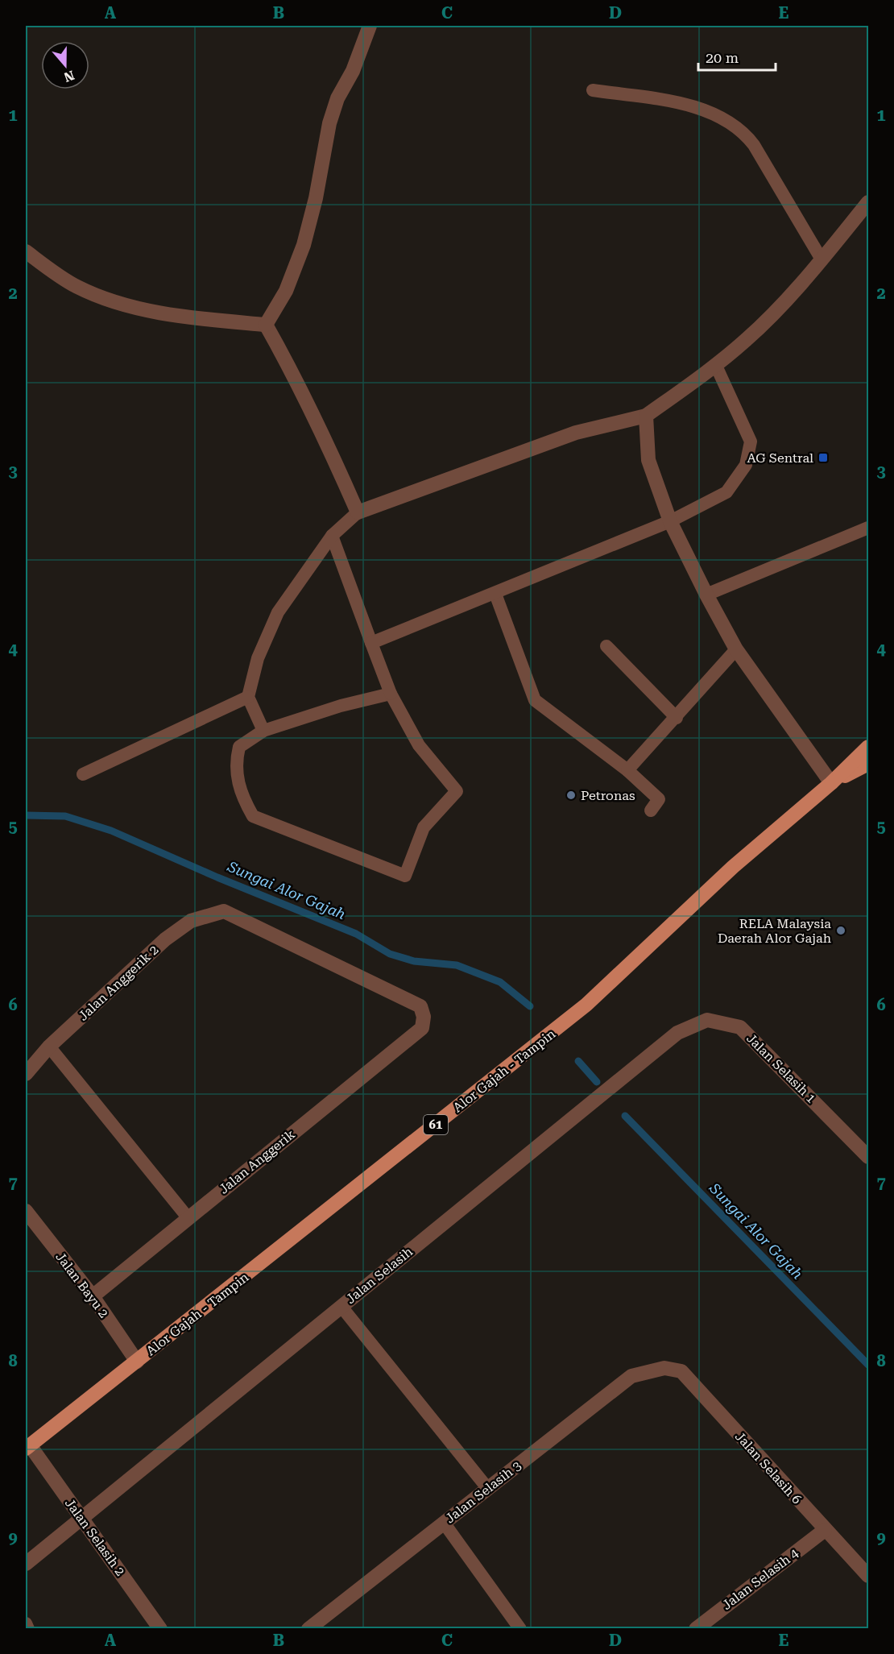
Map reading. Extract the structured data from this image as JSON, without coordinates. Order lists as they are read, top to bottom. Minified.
{"streets":{"main road":["Alor Gajah - Tampin","61"],"street":["Jalan Anggerik 2","Jalan Selasih 1","Jalan Anggerik","Jalan Selasih","Jalan Bayu 2","Jalan Selasih 6","Jalan Selasih 3","Jalan Selasih 2","Jalan Selasih 4"]},"crossings":[["Jalan Anggerik 2","Jalan Anggerik"],["Jalan Selasih 1","Jalan Selasih"],["Alor Gajah - Tampin","Jalan Bayu 2"],["Alor Gajah - Tampin","Jalan Selasih 2"],["Jalan Anggerik","Jalan Bayu 2"],["Jalan Selasih","Jalan Selasih 2"],["Jalan Selasih 6","Jalan Selasih 3"],["Jalan Selasih 6","Jalan Selasih 4"]],"water":["Sungai Alor Gajah"],"places":{"transit":["AG Sentral"],"other":["Petronas","RELA Malaysia Daerah Alor Gajah"]},"scale_bar":"20 m","north":"bottom","grid":{"columns":["A","B","C","D","E"],"rows":["1","2","3","4","5","6","7","8","9"]}}
